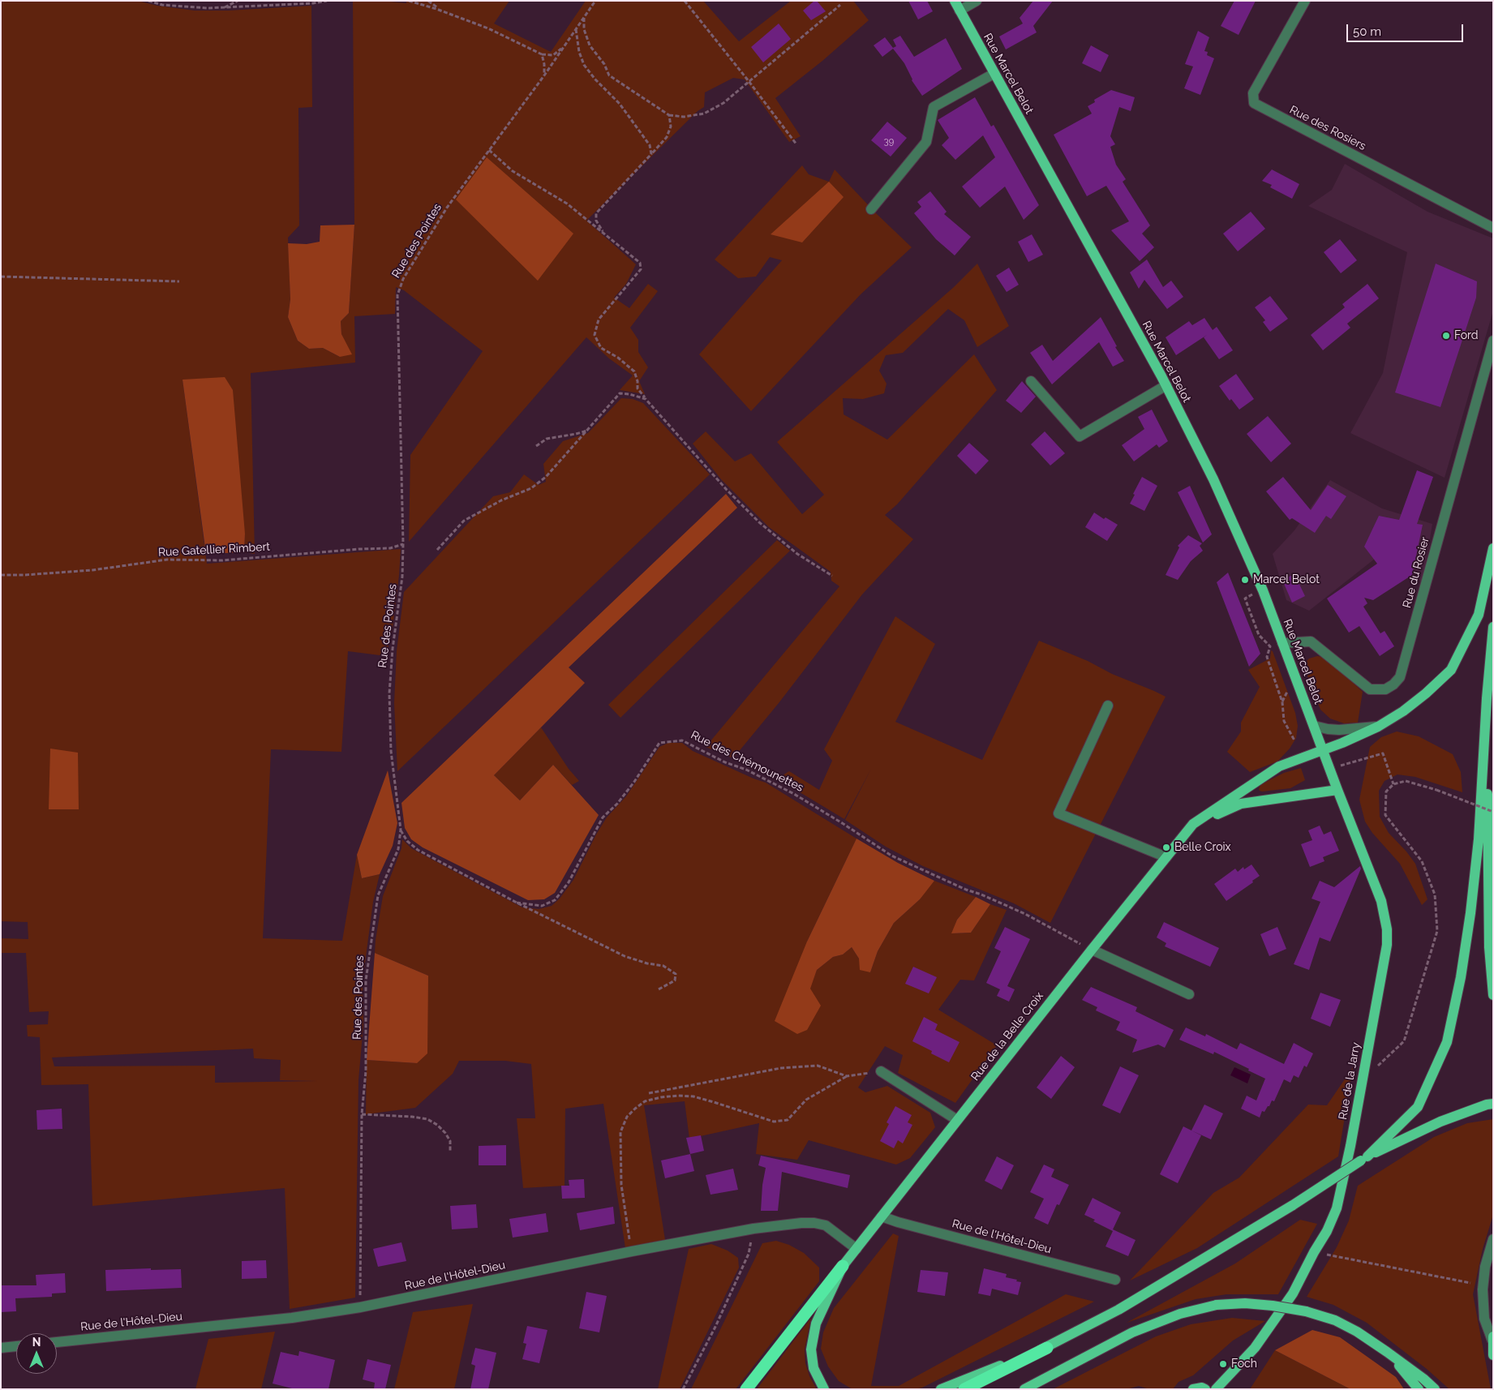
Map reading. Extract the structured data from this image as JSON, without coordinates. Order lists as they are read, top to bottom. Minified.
{"streets":{"main road":["Rue Marcel Belot","Rue de la Belle Croix","Rue de la Jarry"],"street":["Rue des Rosiers","Rue du Rosier","Rue de l'Hôtel-Dieu"],"path":["Rue des Pointes","Rue Gatellier Rimbert","Rue des Chémounettes"]},"crossings":[["Rue Marcel Belot","Rue du Rosier"],["Rue Marcel Belot","Rue de la Belle Croix"],["Rue Marcel Belot","Rue de la Jarry"],["Rue des Pointes","Rue Gatellier Rimbert"],["Rue des Pointes","Rue de l'Hôtel-Dieu"],["Rue des Chémounettes","Rue de la Belle Croix"],["Rue de la Belle Croix","Rue de la Jarry"],["Rue de la Belle Croix","Rue de l'Hôtel-Dieu"]],"places":["Ford","Marcel Belot","Belle Croix","Foch"],"house_numbers":["39"],"scale_bar":"50 m","north":"top"}
